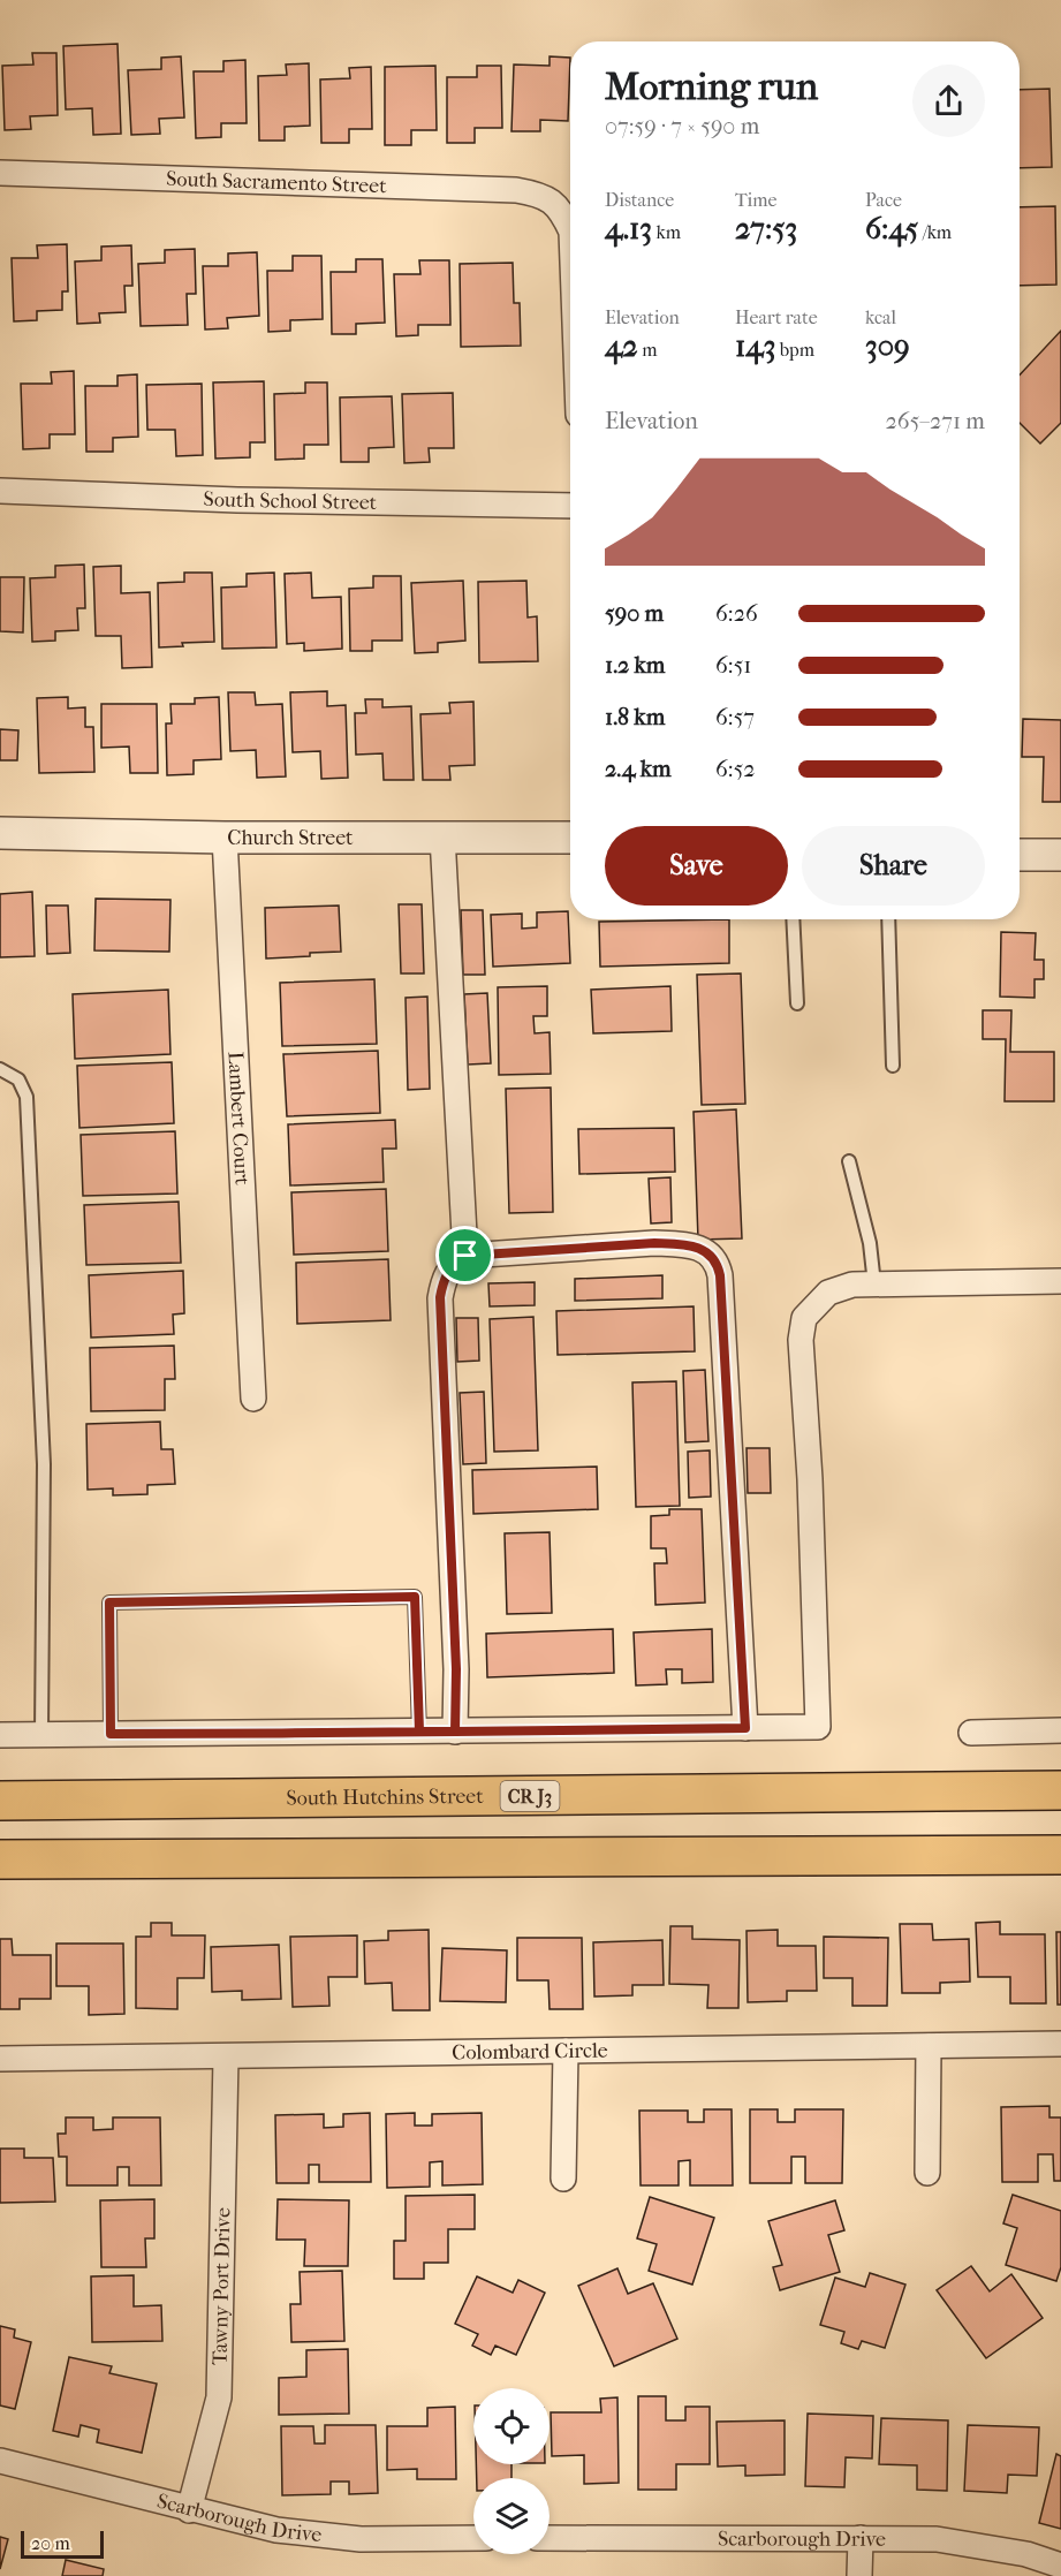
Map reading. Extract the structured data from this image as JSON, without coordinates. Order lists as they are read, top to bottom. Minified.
{"streets":{"main road":["CR J3","South Hutchins Street"],"street":["South Sacramento Street","South School Street","Church Street","Lambert Court","Colombard Circle","Tawny Port Drive","Scarborough Drive"]},"crossings":[["Church Street","Lambert Court"],["Colombard Circle","Tawny Port Drive"],["Tawny Port Drive","Scarborough Drive"]],"scale_bar":"20 m","page":{"heading":["Morning run","07:59 · 7 × 590 m"],"stats":[["Distance","4.13 km"],["Time","27:53"],["Pace","6:45 /km"],["Elevation","42 m"],["Heart rate","143 bpm"],["kcal","309"]],"chart":["Elevation","265–271 m"],"list":[{"name":"590 m","note":"6:26"},{"name":"1.2 km","note":"6:51"},{"name":"1.8 km","note":"6:57"},{"name":"2.4 km","note":"6:52"}],"buttons":["Save","Share"],"scale":"20 m"}}
